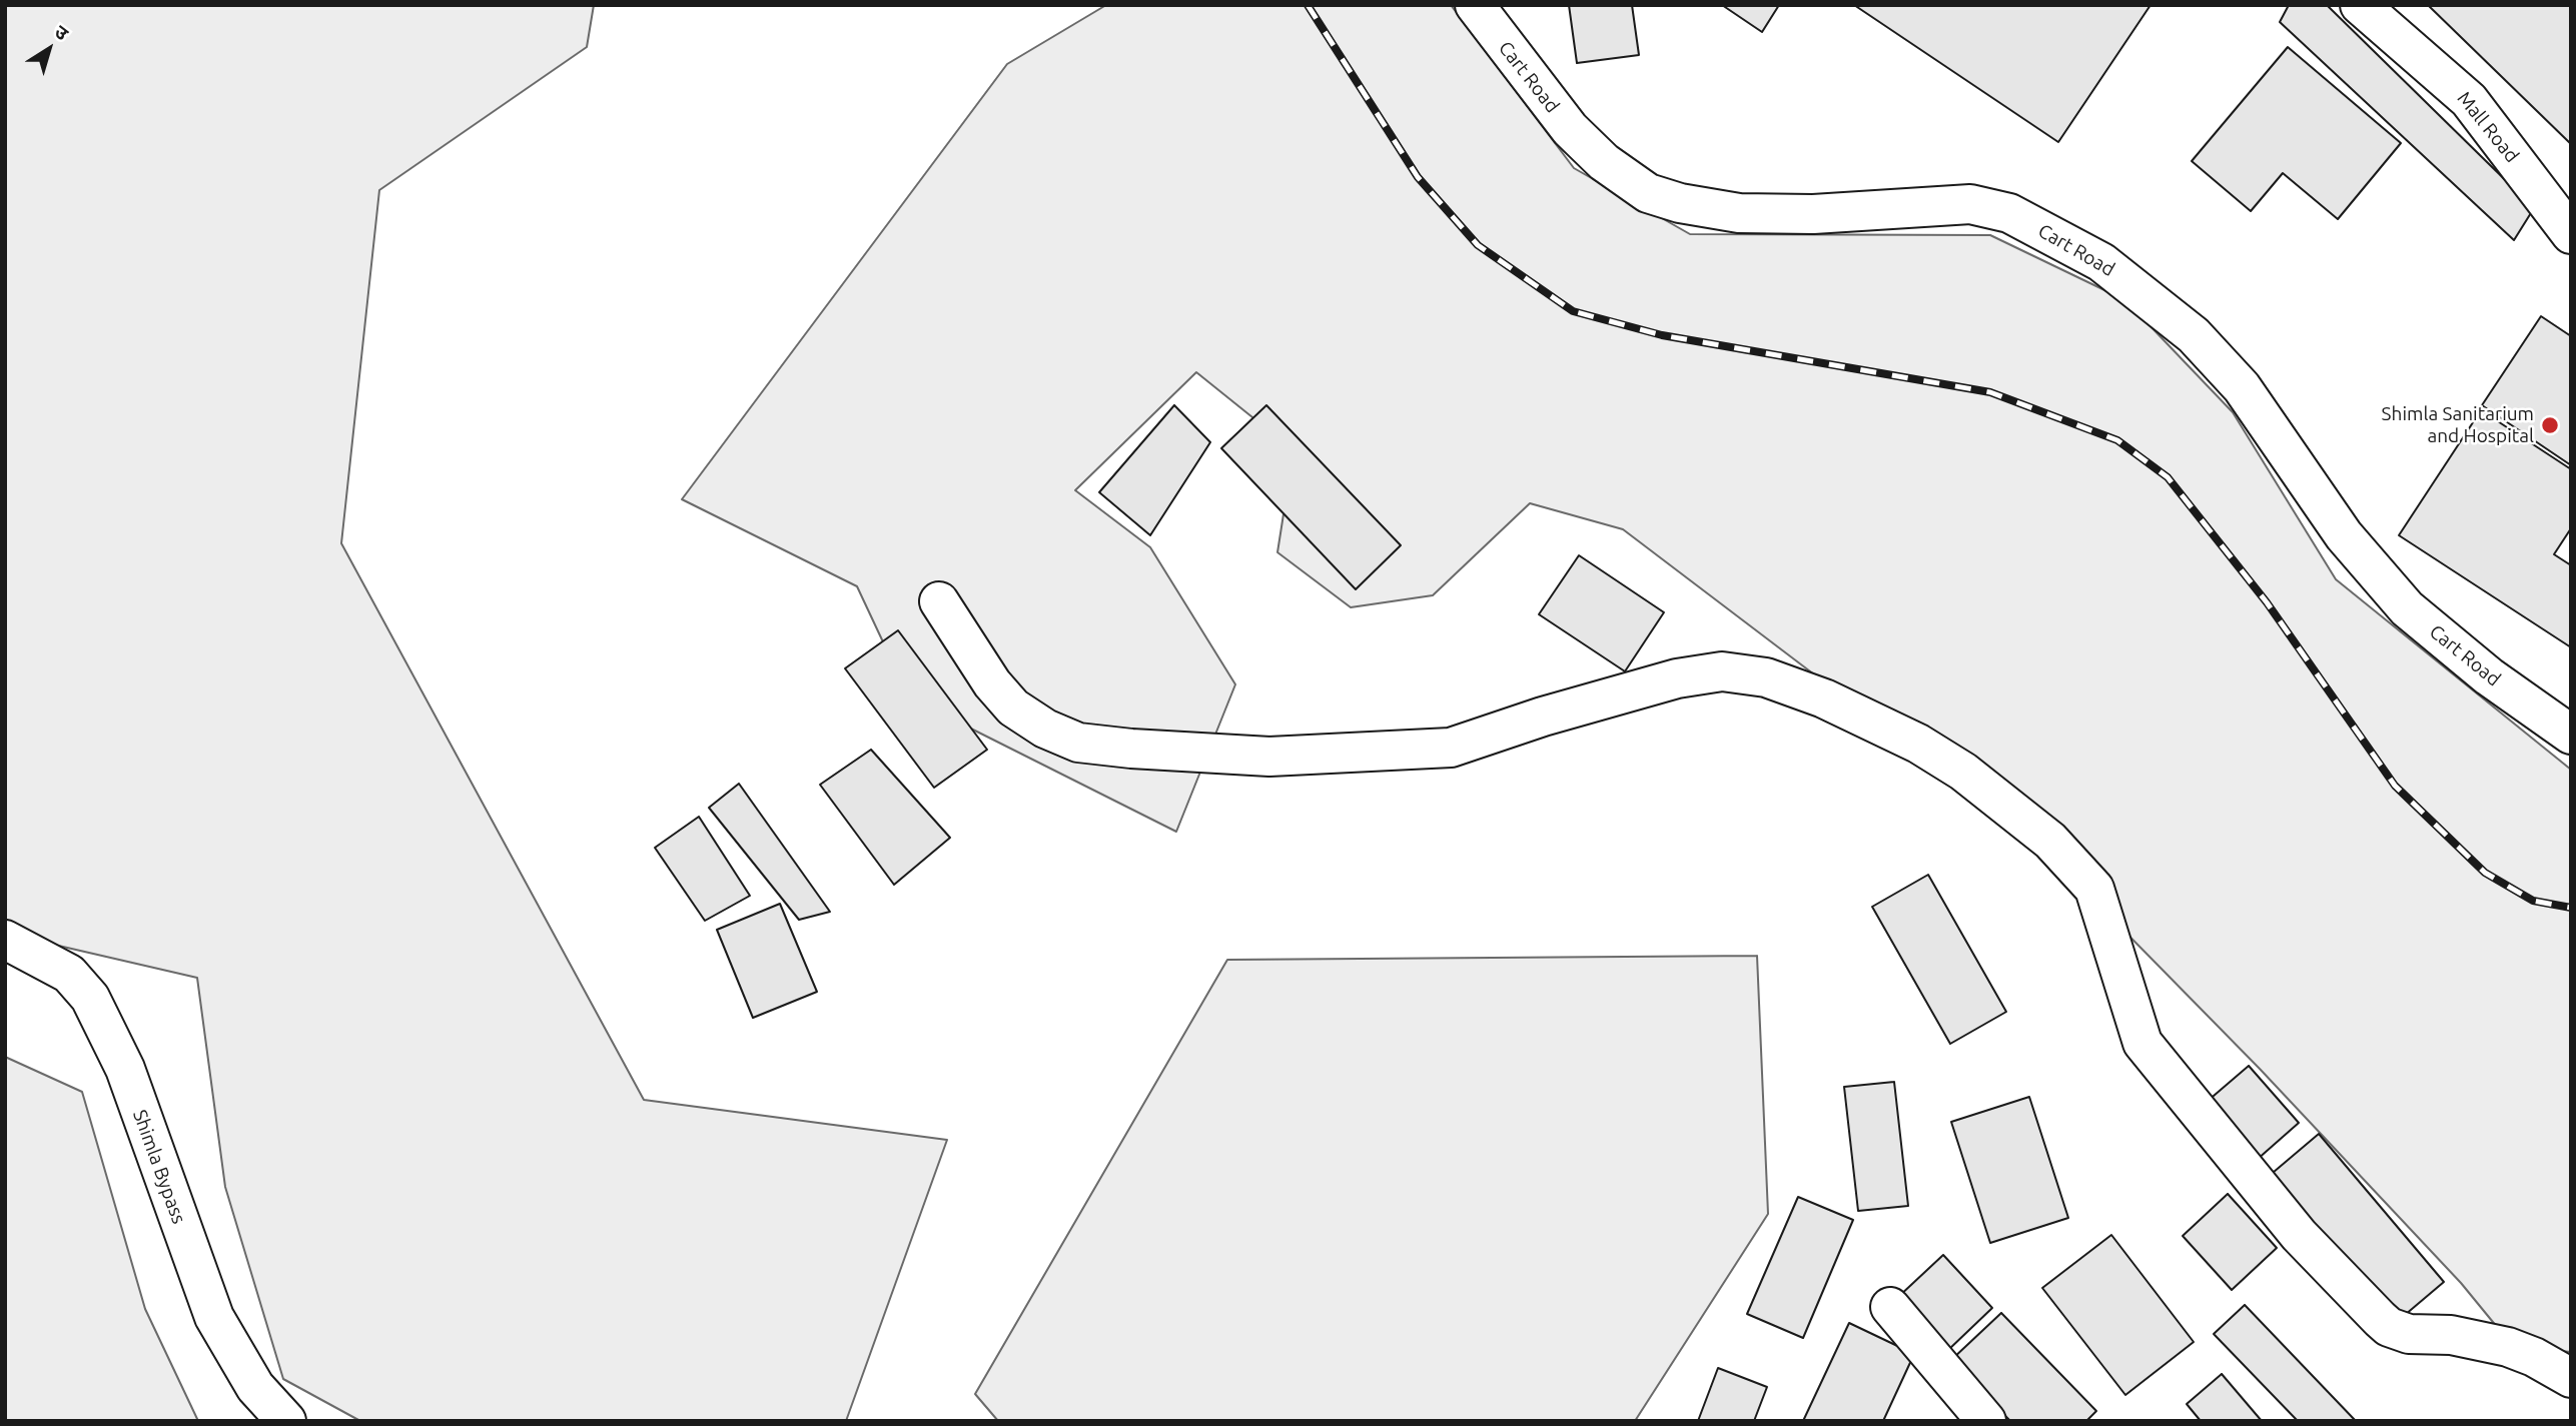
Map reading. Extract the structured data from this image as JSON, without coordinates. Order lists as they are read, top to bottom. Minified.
{"streets":{"main road":["Cart Road","Mall Road","Shimla Bypass"]},"places":["Shimla Sanitarium and Hospital"],"north":"top right"}
